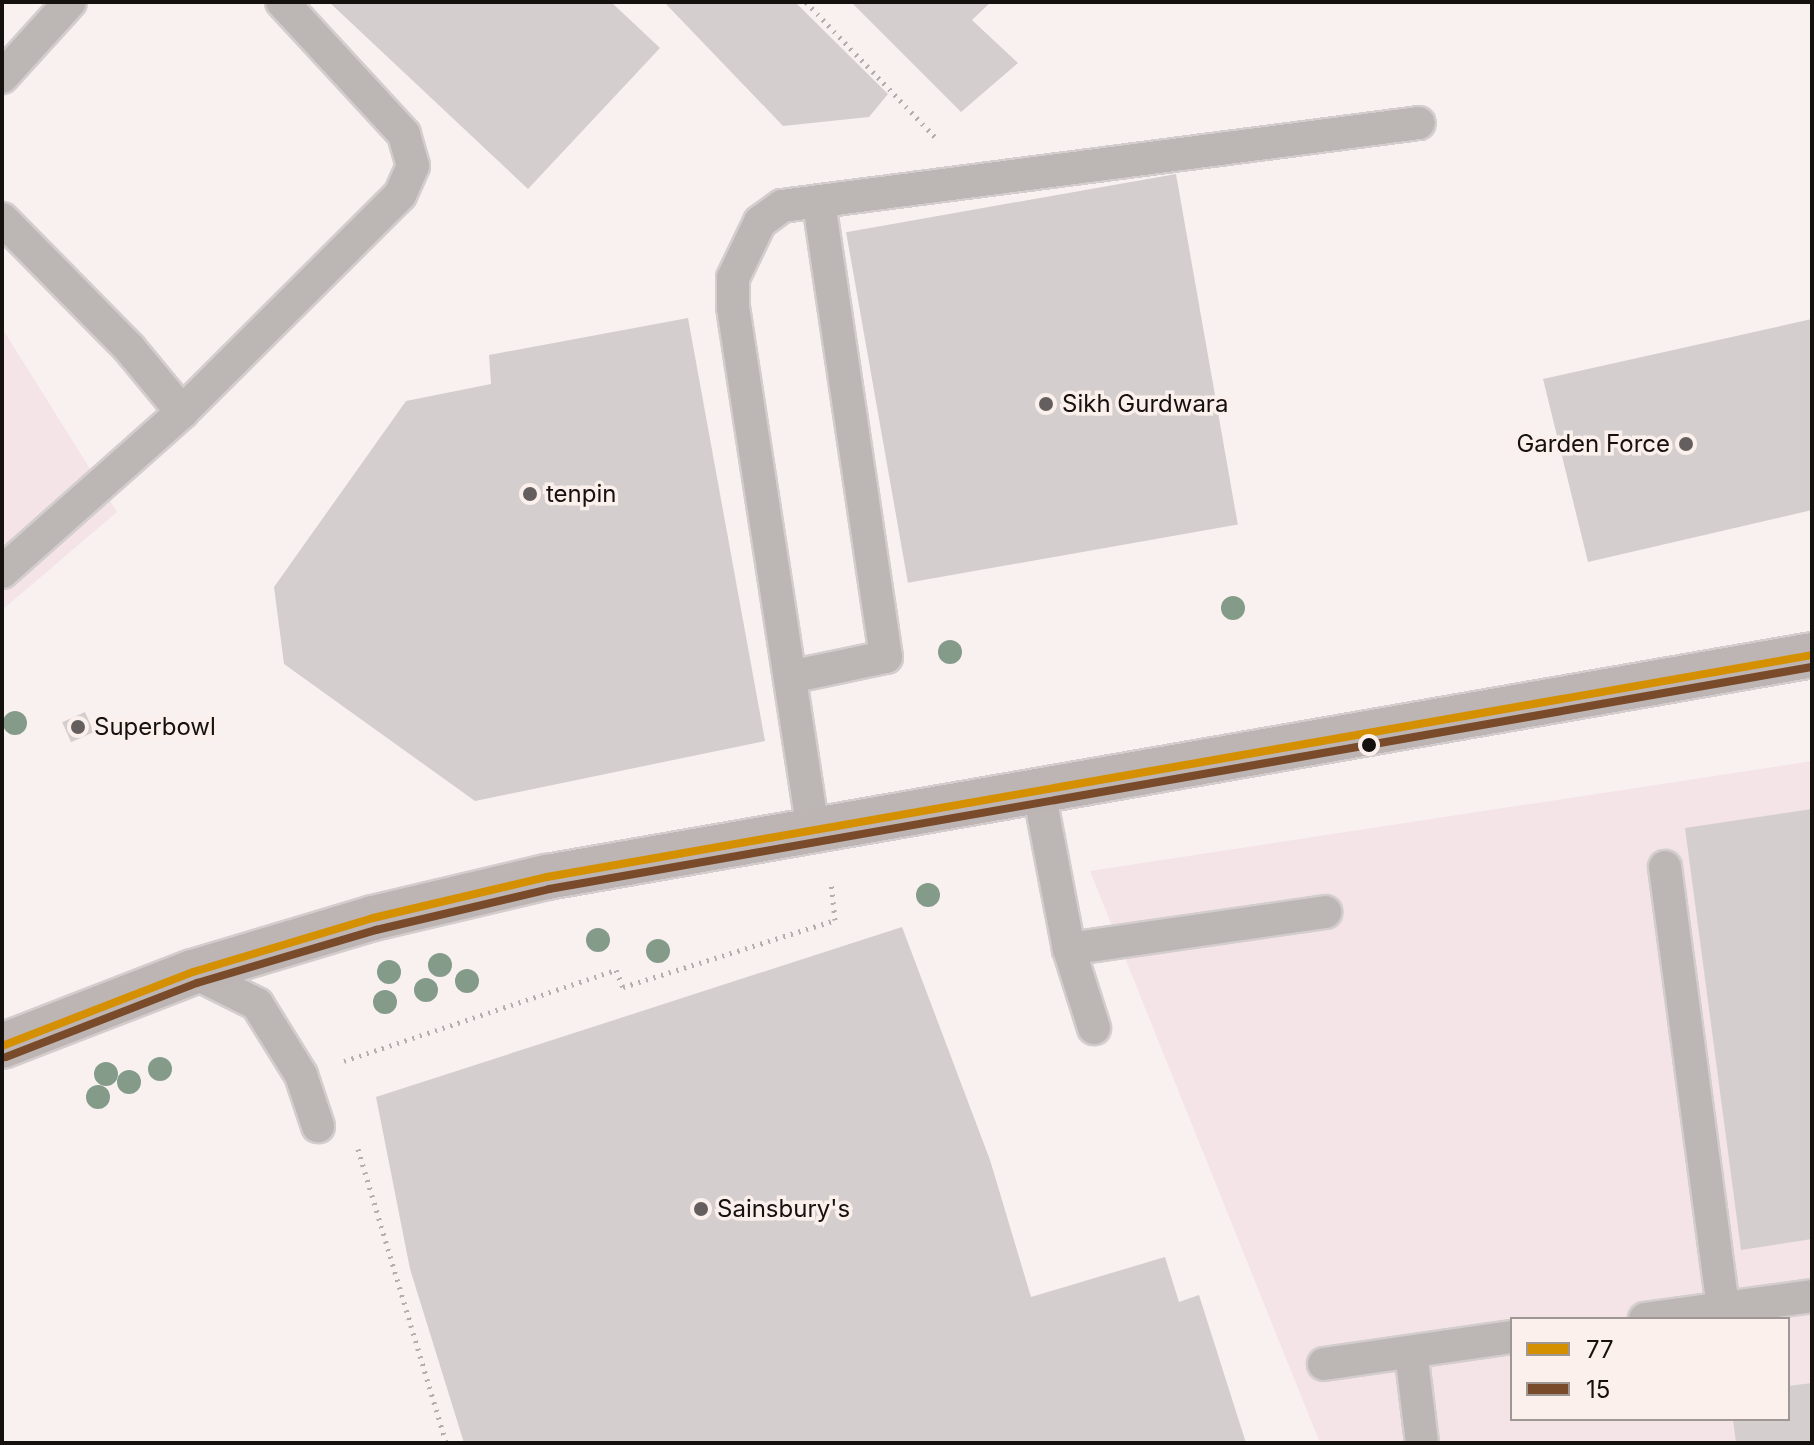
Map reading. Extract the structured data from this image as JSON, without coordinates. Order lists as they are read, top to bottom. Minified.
{"places":["Sikh Gurdwara","Garden Force","tenpin","Superbowl","Sainsbury's"],"lines":["transit line 77","transit line 15"],"legend":["77","15"]}
